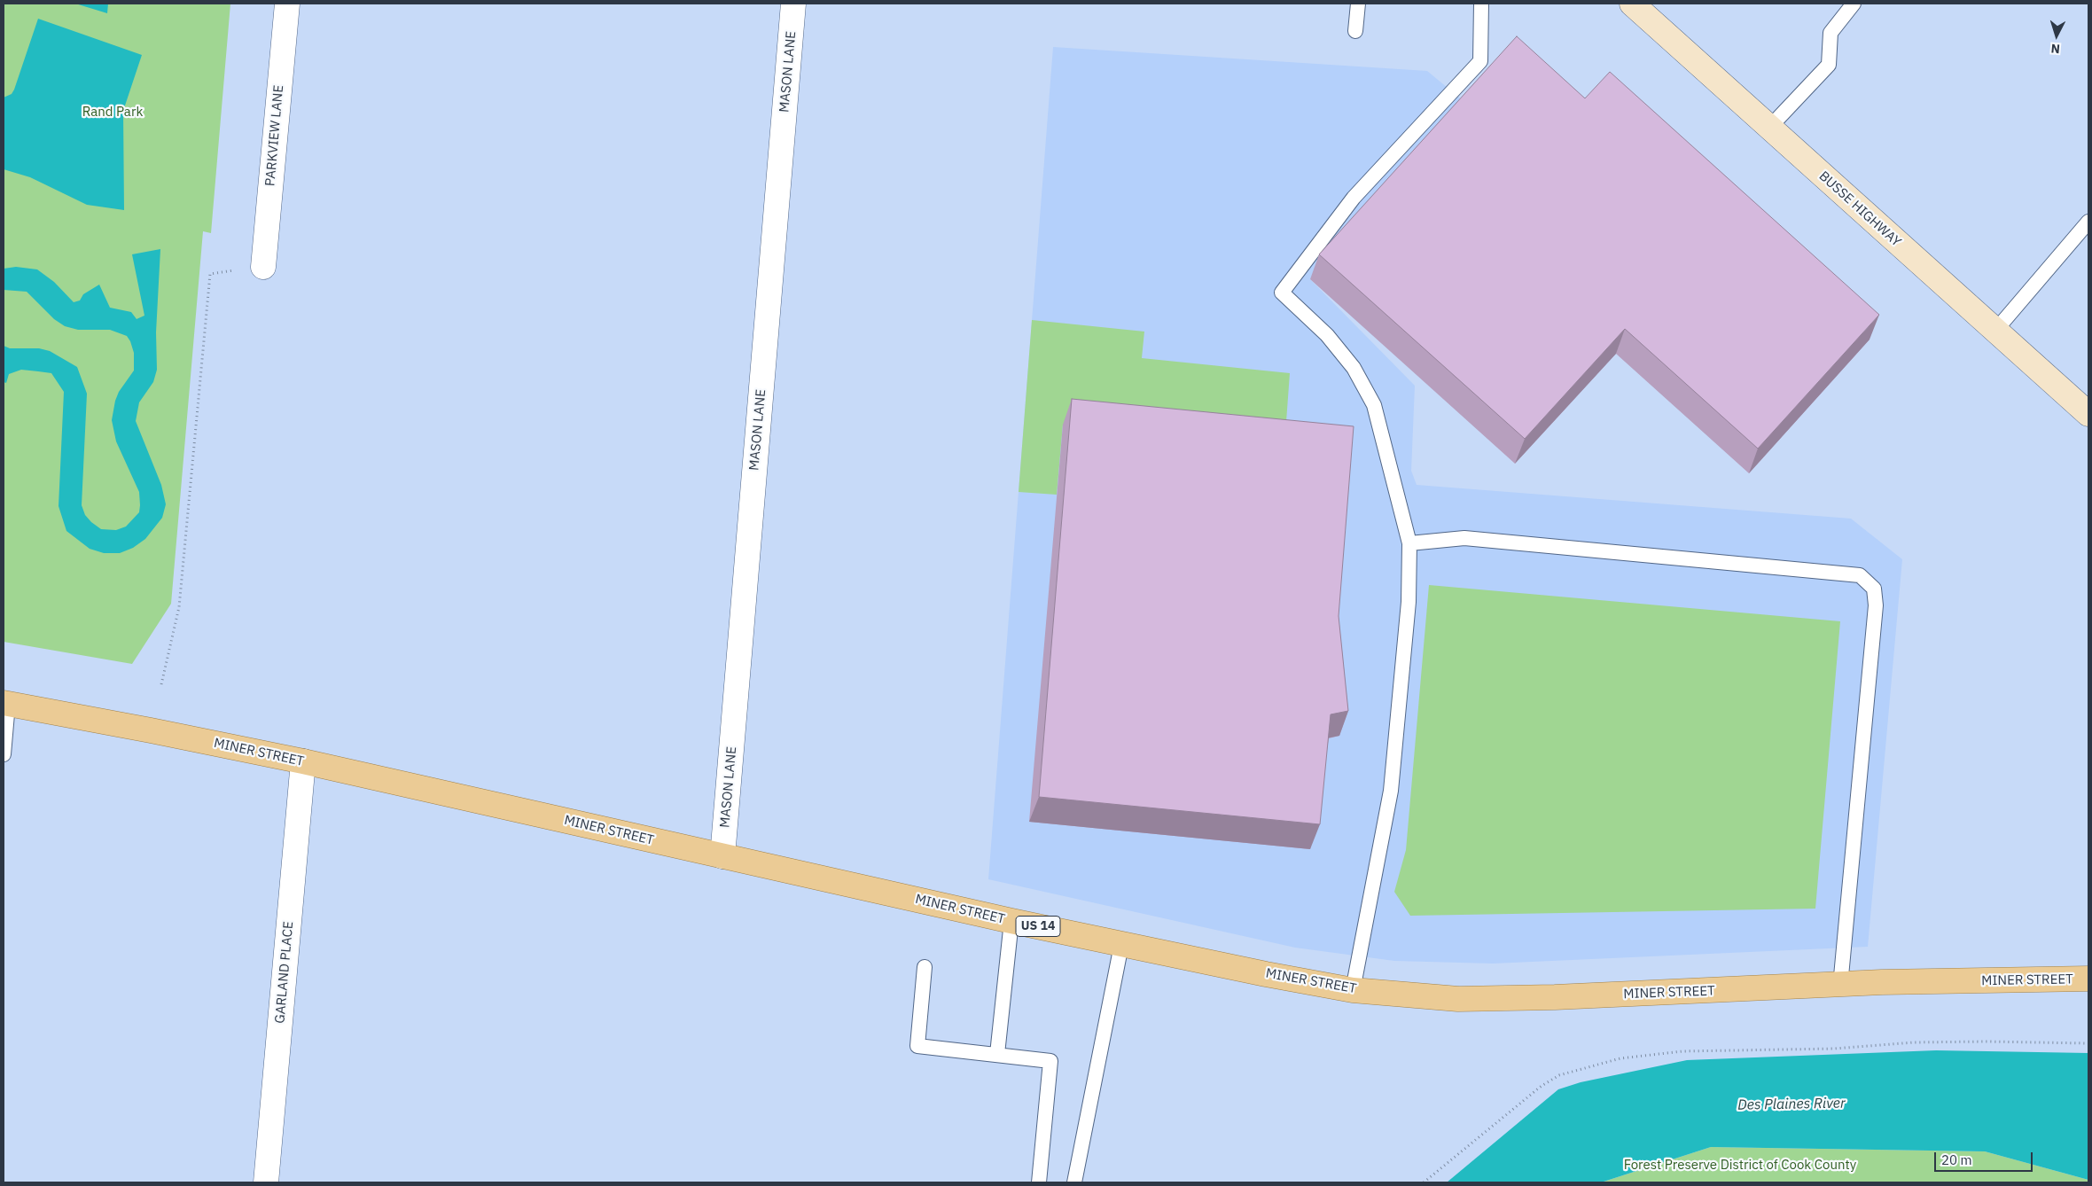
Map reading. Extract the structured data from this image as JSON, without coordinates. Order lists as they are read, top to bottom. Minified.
{"streets":{"main road":["BUSSE HIGHWAY","MINER STREET","US 14"],"street":["MASON LANE","PARKVIEW LANE","GARLAND PLACE"]},"crossings":[["MASON LANE","MINER STREET"],["MINER STREET","GARLAND PLACE"]],"water":["Des Plaines River"],"parks":["Rand Park","Forest Preserve District of Cook County"],"scale_bar":"20 m","north":"bottom"}
